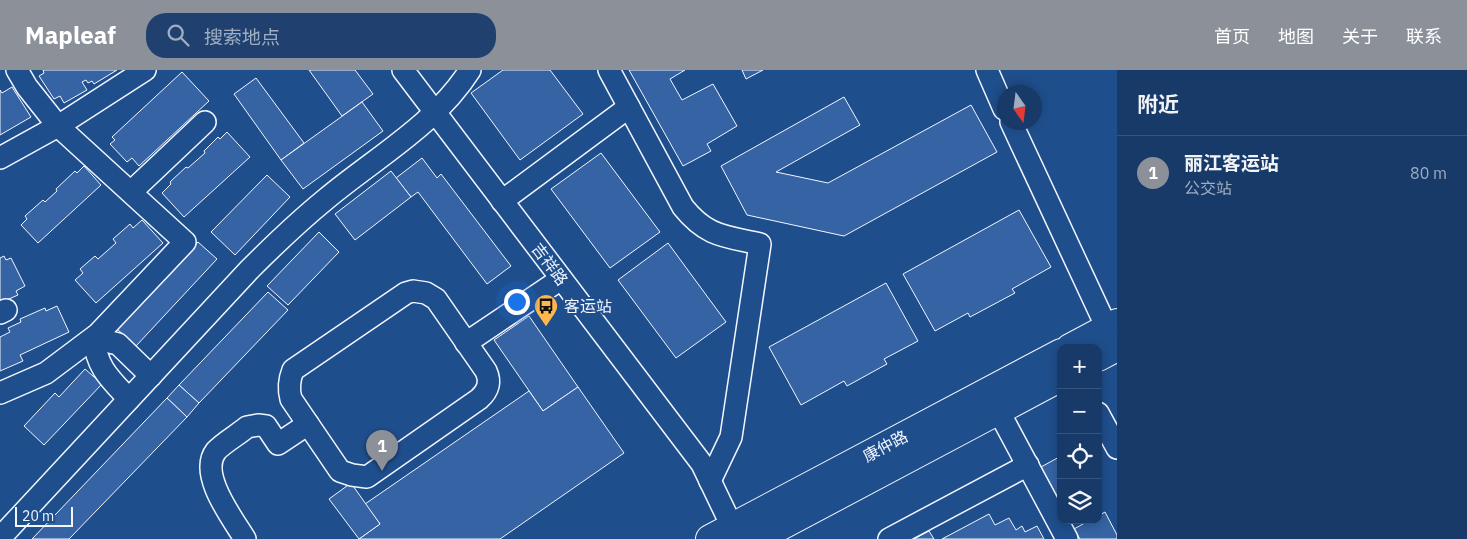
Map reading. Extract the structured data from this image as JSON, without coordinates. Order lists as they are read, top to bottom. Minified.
{"streets":{"main road":["康仲路"],"street":["吉祥路"]},"crossings":[["吉祥路","康仲路"]],"places":{"bus stop":["客运站"]},"scale_bar":"20 m","north":"bottom","page":{"header":"Mapleaf","search":"搜索地点","nav":["首页","地图","关于","联系"],"heading":"附近","list":[{"mark":"1","name":"丽江客运站","note":"公交站","value":"80 m"}],"map_buttons":["+","−"],"pins":"1","scale":"20 m"}}
